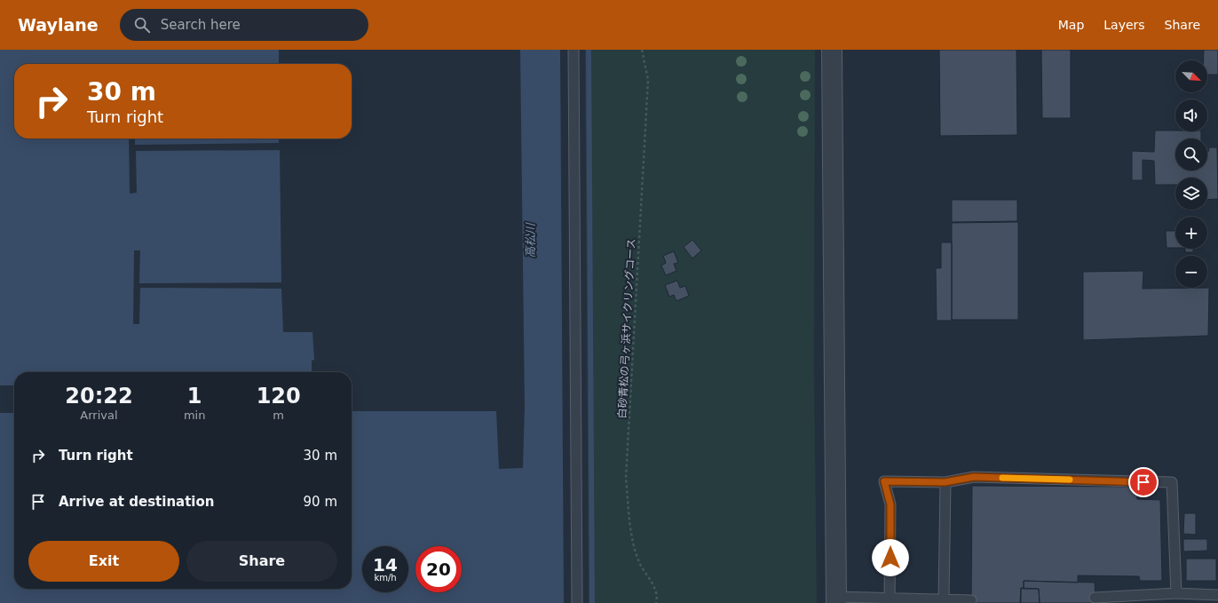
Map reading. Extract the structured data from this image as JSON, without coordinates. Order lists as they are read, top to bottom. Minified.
{"streets":{"path":["白砂青松の弓ヶ浜サイクリングコース"]},"water":["高松川"],"north":"bottom right","page":{"header":"Waylane","search":"Search here","nav":["Map","Layers","Share"],"map_buttons":["+","−"],"turn":["30 m","Turn right"],"eta":["20:22","Arrival","1","min","120","m"],"list":[{"name":"Turn right","value":"30 m"},{"name":"Arrive at destination","value":"90 m"}],"buttons":["Exit","Share"],"speed":"14 km/h","limit":"20"}}
